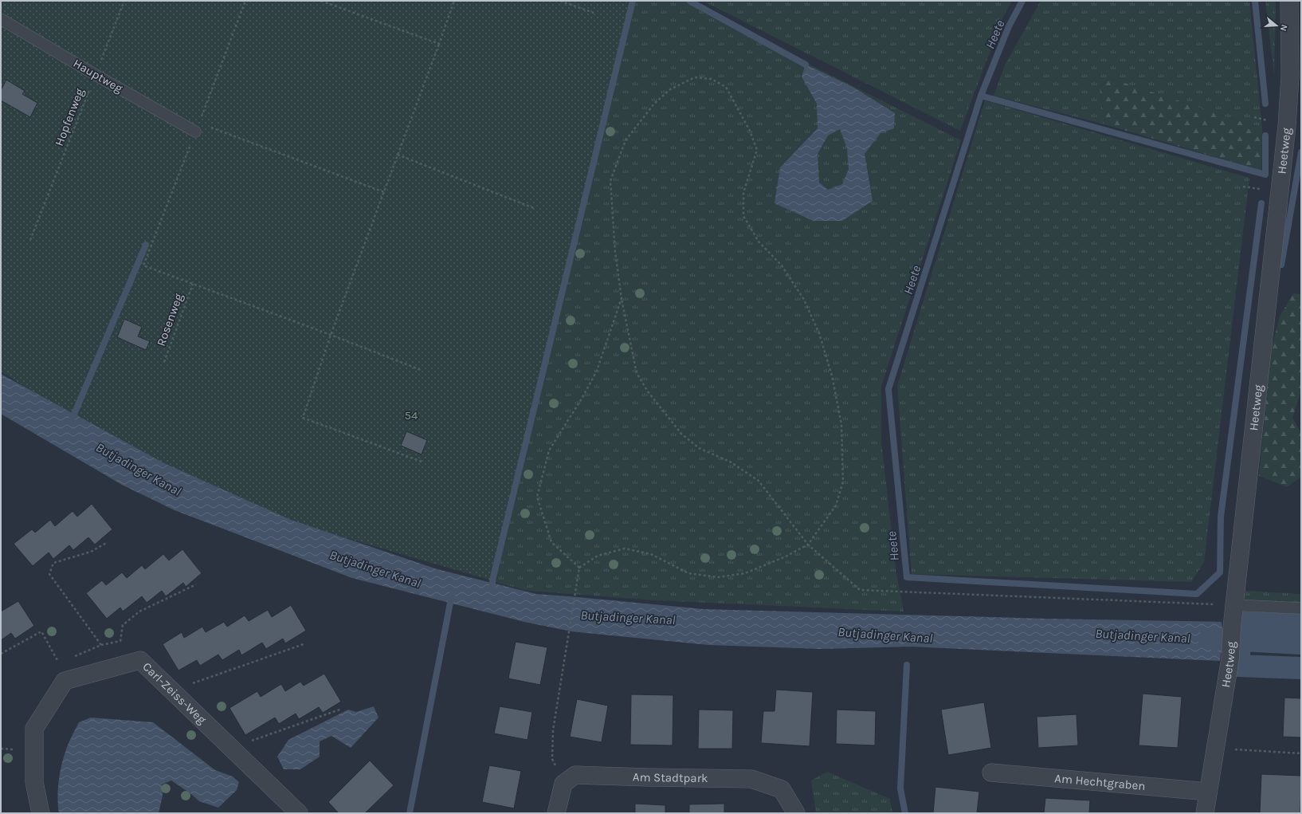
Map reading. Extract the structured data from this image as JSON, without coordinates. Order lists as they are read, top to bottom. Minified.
{"streets":{"street":["Heetweg","Carl-Zeiss-Weg","Am Stadtpark","Am Hechtgraben"],"lane":["Hauptweg"],"path":["Hopfenweg","Rosenweg"]},"crossings":[["Hauptweg","Hopfenweg"],["Heetweg","Am Hechtgraben"]],"water":["Heete","Butjadinger Kanal"],"parks":["54"],"north":"right"}
